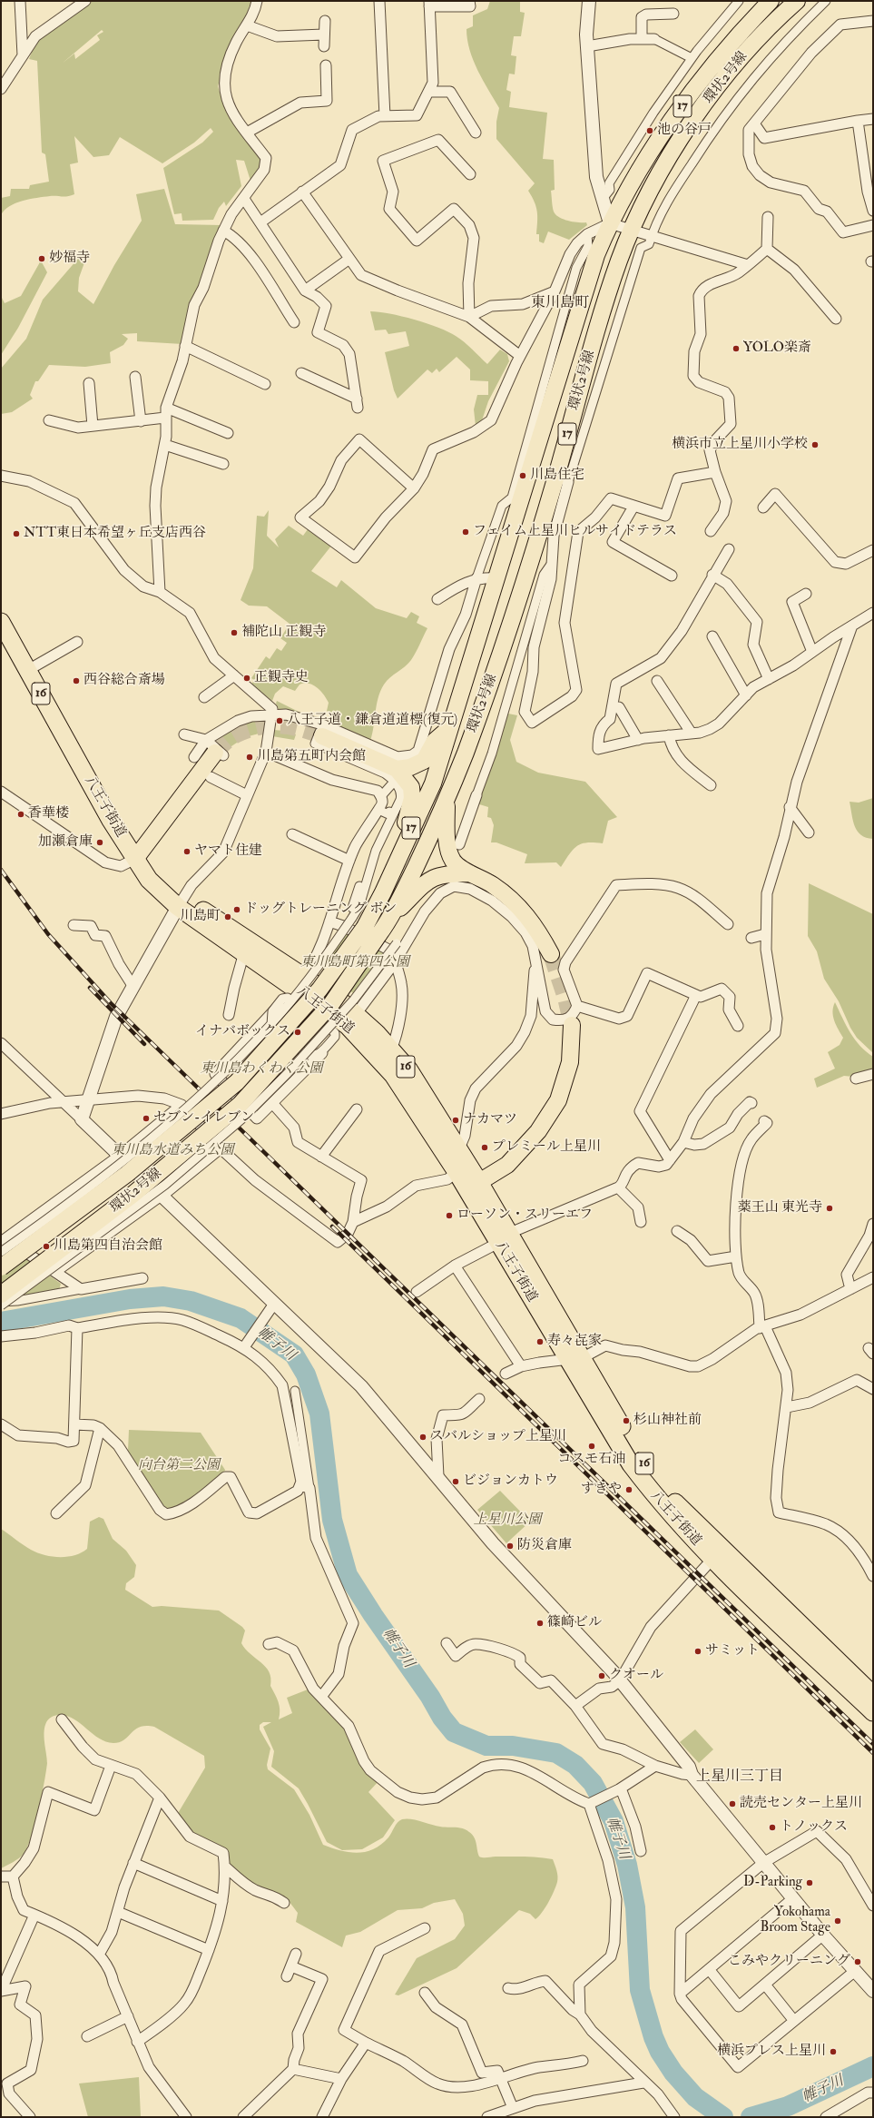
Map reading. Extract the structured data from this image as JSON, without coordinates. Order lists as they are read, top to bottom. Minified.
{"streets":{"highway":["16","八王子街道"],"main road":["環状2号線","17"]},"districts":["東川島町","上星川三丁目"],"water":["帷子川"],"parks":["東川島町第四公園","東川島わくわく公園","東川島水道みち公園","向台第二公園","上星川公園"],"places":["池の谷戸","妙福寺","YOLO楽斎","横浜市立上星川小学校","川島住宅","フェイム上星川ヒルサイドテラス","NTT東日本希望ヶ丘支店西谷","補陀山 正観寺","正観寺史","西谷総合斎場","八王子道・鎌倉道道標(復元)","川島第五町内会館","香華楼","加瀬倉庫","ヤマト住建","ドッグトレーニング ボン","川島町","イナバボックス","セブン-イレブン","ナカマツ","プレミール上星川","薬王山 東光寺","ローソン・スリーエフ","川島第四自治会館","寿々㐂家","杉山神社前","スバルショップ上星川","コスモ石油","ビジョンカトウ","すきや","防災倉庫","篠崎ビル","サミット","クオール","読売センター上星川","トノックス","D-Parking","Yokohama Broom Stage","こみやクリーニング","横浜プレス上星川"]}
